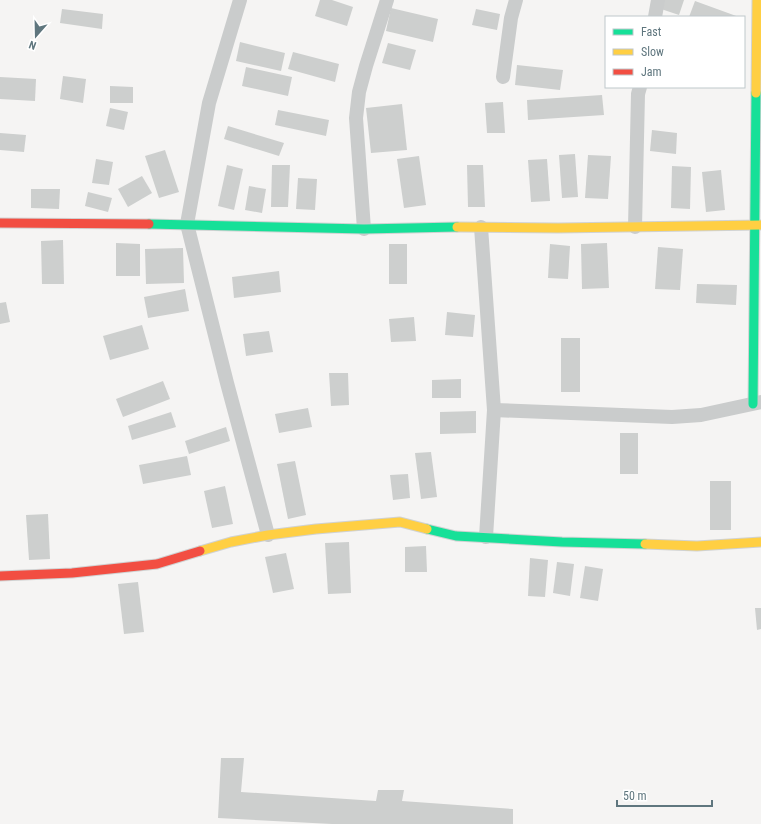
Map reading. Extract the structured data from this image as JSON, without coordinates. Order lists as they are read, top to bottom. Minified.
{"legend":["Fast","Slow","Jam"],"scale_bar":"50 m","north":"bottom"}
